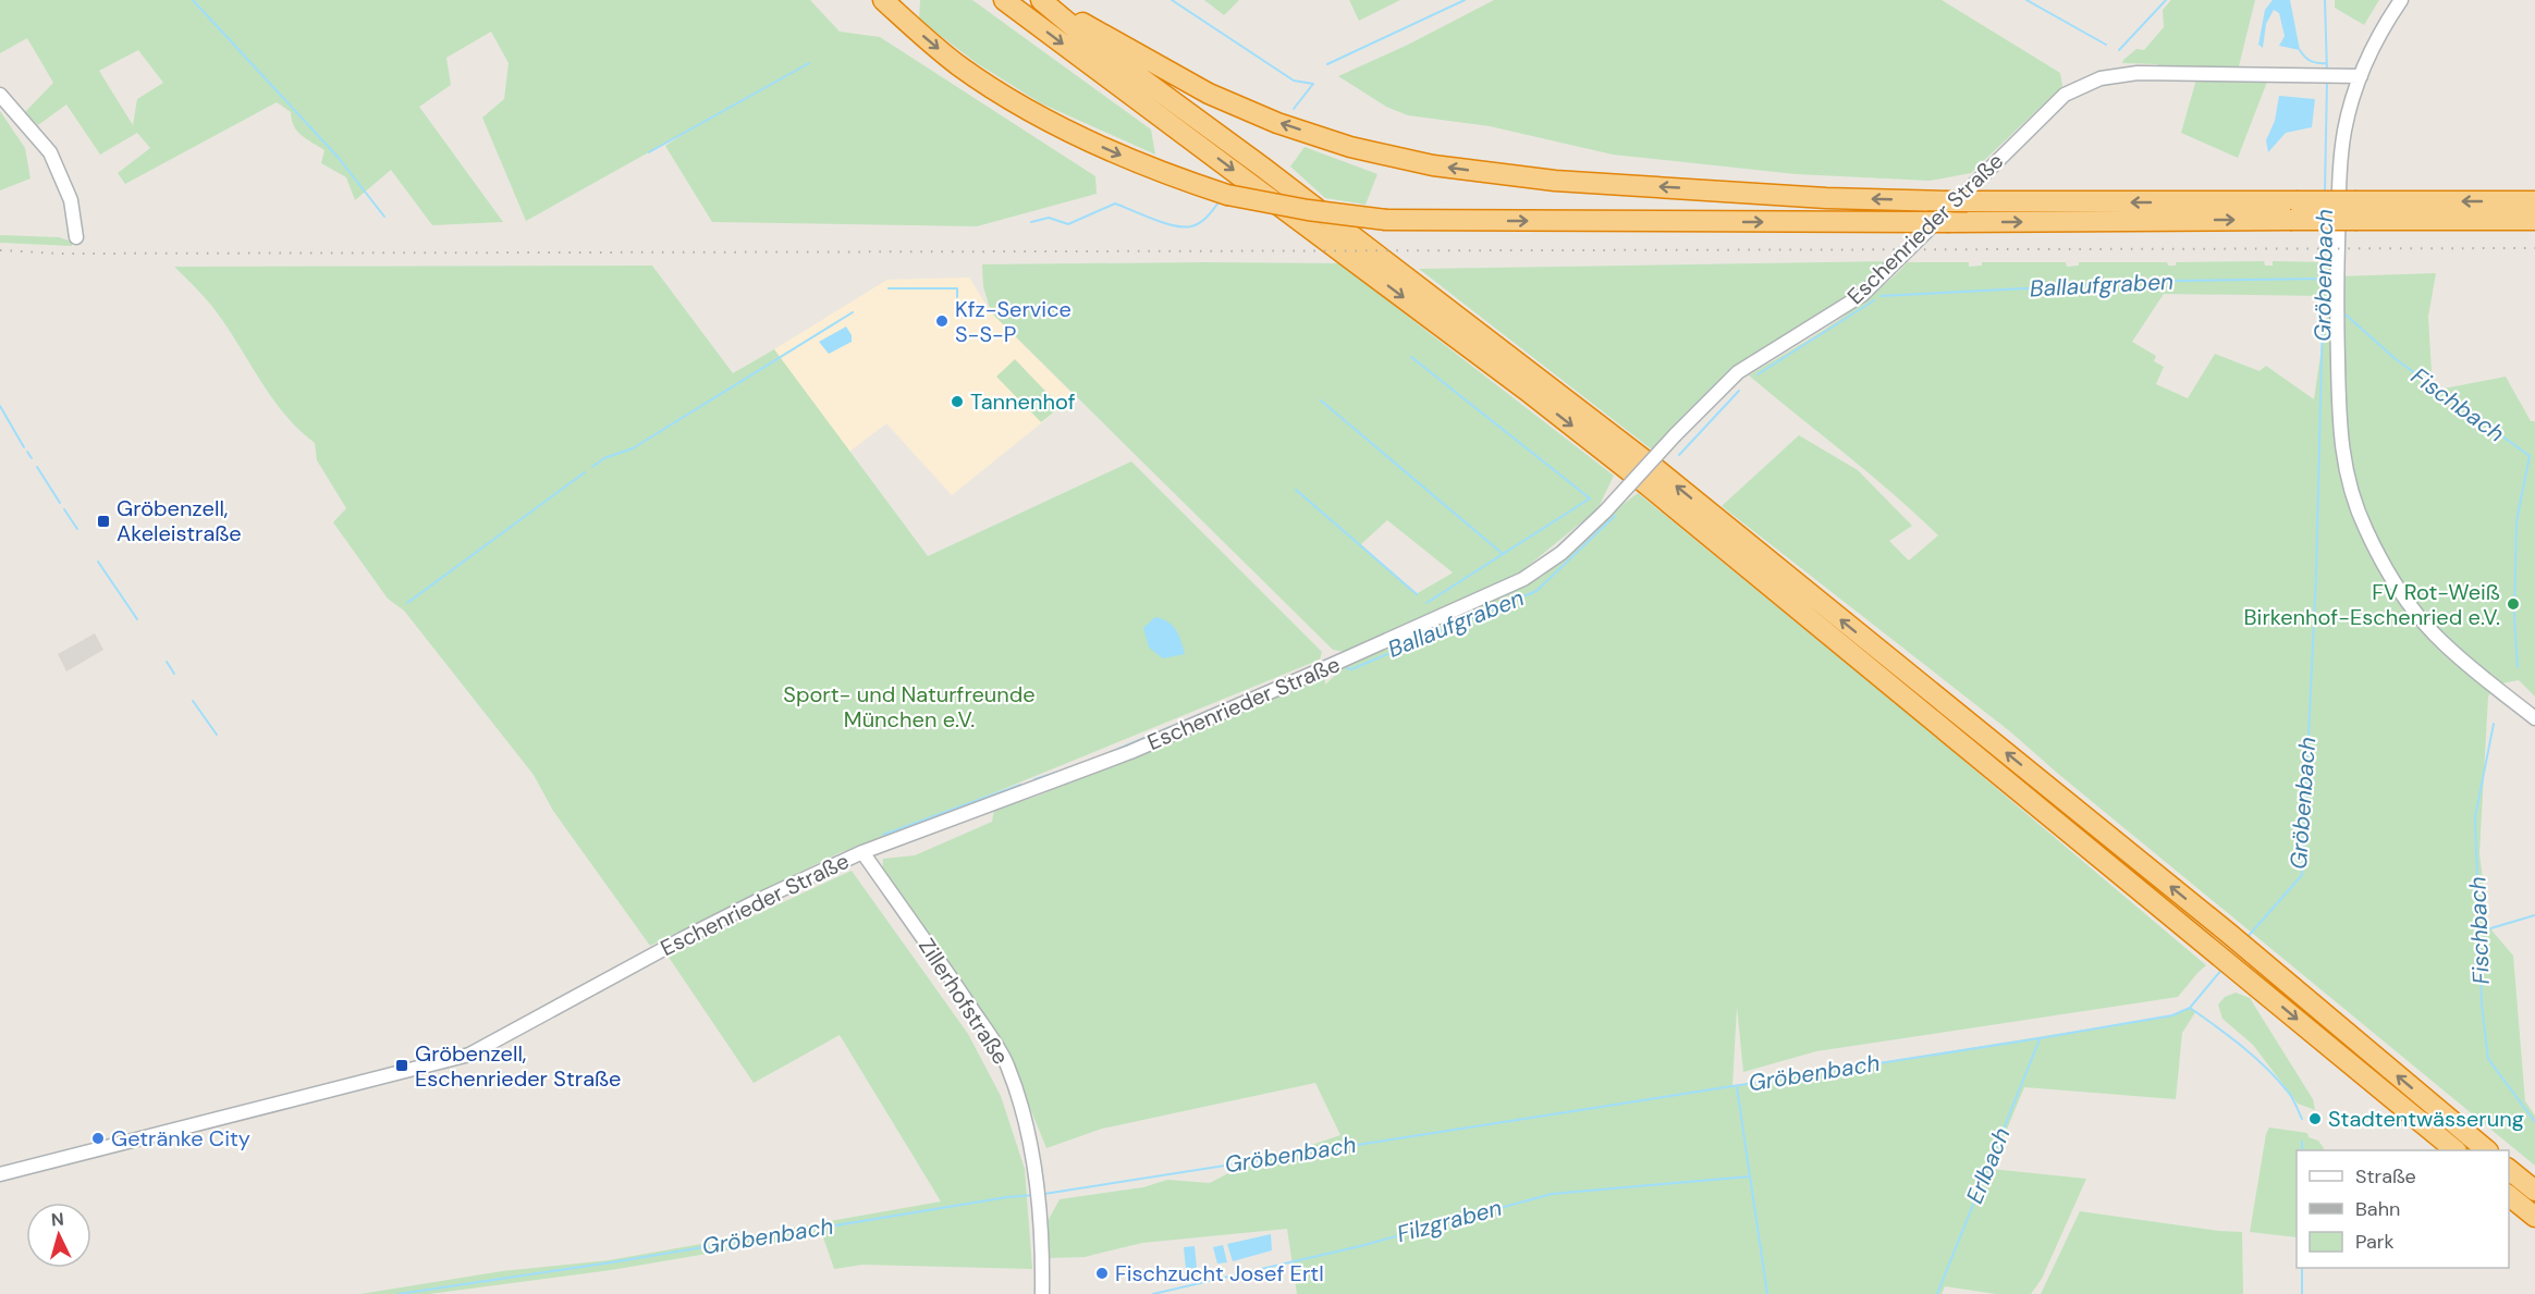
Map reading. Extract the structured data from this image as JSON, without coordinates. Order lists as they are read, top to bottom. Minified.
{"streets":{"street":["Eschenrieder Straße","Zillerhofstraße"]},"crossings":[["Eschenrieder Straße","Zillerhofstraße"]],"water":["Gröbenbach","Ballaufgraben","Fischbach","Erlbach","Filzgraben"],"parks":["Sport- und Naturfreunde München e.V."],"places":{"other":["Kfz-Service S-S-P","Tannenhof","FV Rot-Weiß Birkenhof-Eschenried e.V.","Stadtentwässerung","Getränke City","Fischzucht Josef Ertl"],"transit":["Gröbenzell, Akeleistraße","Gröbenzell, Eschenrieder Straße"]},"legend":["Straße","Bahn","Park"],"north":"top"}
